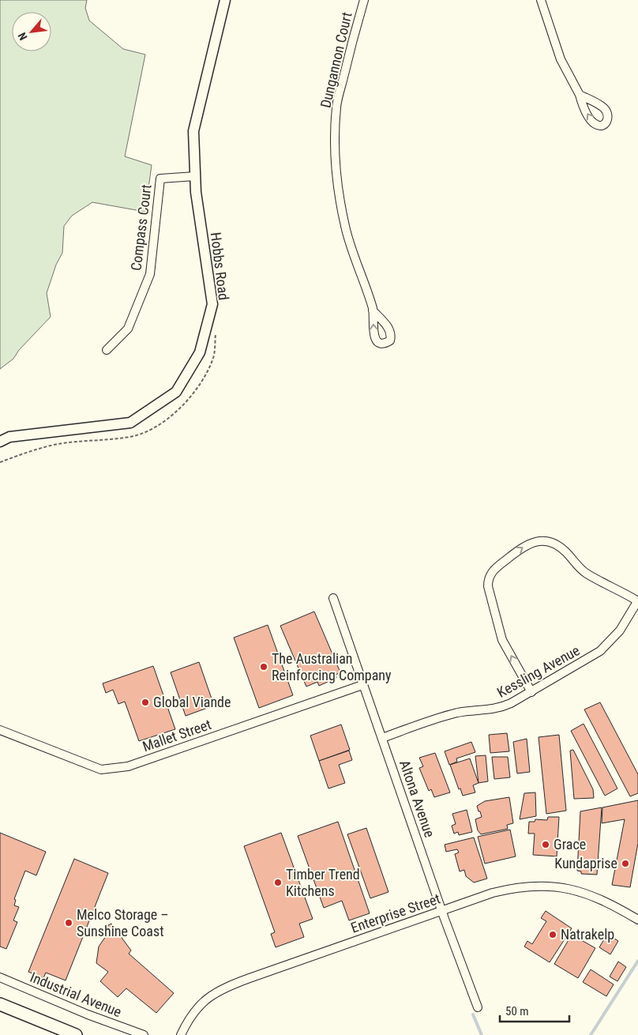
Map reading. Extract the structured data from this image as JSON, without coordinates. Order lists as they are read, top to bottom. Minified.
{"streets":{"street":["Dungannon Court","Compass Court","Hobbs Road","Kessling Avenue","Mallet Street","Altona Avenue","Enterprise Street","Industrial Avenue"]},"crossings":[["Compass Court","Hobbs Road"],["Kessling Avenue","Altona Avenue"],["Mallet Street","Altona Avenue"],["Altona Avenue","Enterprise Street"]],"places":["The Australian Reinforcing Company","Global Viande","Grace","Kundaprise","Timber Trend Kitchens","Melco Storage – Sunshine Coast","Natrakelp"],"scale_bar":"50 m","north":"bottom left"}
